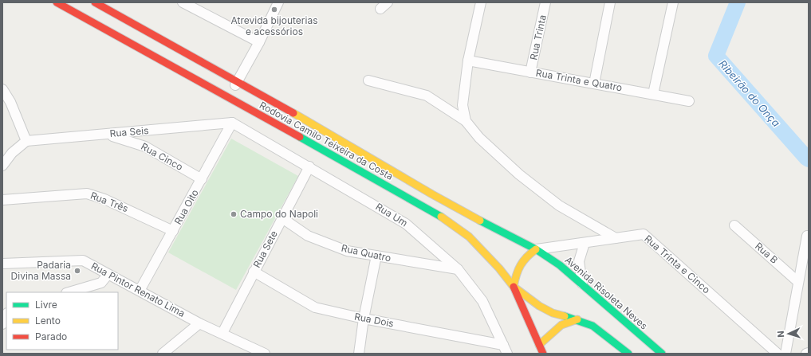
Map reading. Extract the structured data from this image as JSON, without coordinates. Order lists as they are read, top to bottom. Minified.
{"streets":{"main road":["Rodovia Camilo Teixeira da Costa","Avenida Risoleta Neves"],"street":["Rua Trinta","Rua Trinta e Quatro","Rua Seis","Rua Cinco","Rua Três","Rua Oito","Rua Um","Rua Sete","Rua Quatro","Rua B","Rua Trinta e Cinco","Rua Pintor Renato Lima","Rua Dois"]},"crossings":[["Rua Trinta","Rua Trinta e Quatro"],["Rua Seis","Rua Cinco"],["Rua Seis","Rua Oito"],["Rua Seis","Rua Um"],["Rodovia Camilo Teixeira da Costa","Rua Trinta e Cinco"],["Rodovia Camilo Teixeira da Costa","Avenida Risoleta Neves"],["Rua Cinco","Rua Oito"],["Rua Três","Rua Oito"],["Rua Oito","Rua Um"],["Rua Oito","Rua Pintor Renato Lima"],["Rua Um","Rua Sete"],["Rua Um","Rua Quatro"],["Rua Um","Rua Dois"],["Rua Sete","Rua Quatro"],["Rua Sete","Rua Pintor Renato Lima"],["Rua Sete","Rua Dois"],["Rua Trinta e Cinco","Avenida Risoleta Neves"]],"water":["Ribeirão do Onça"],"places":["Atrevida bijouterias e acessórios","Campo do Napoli","Padaria Divina Massa"],"legend":["Livre","Lento","Parado"],"north":"left"}
